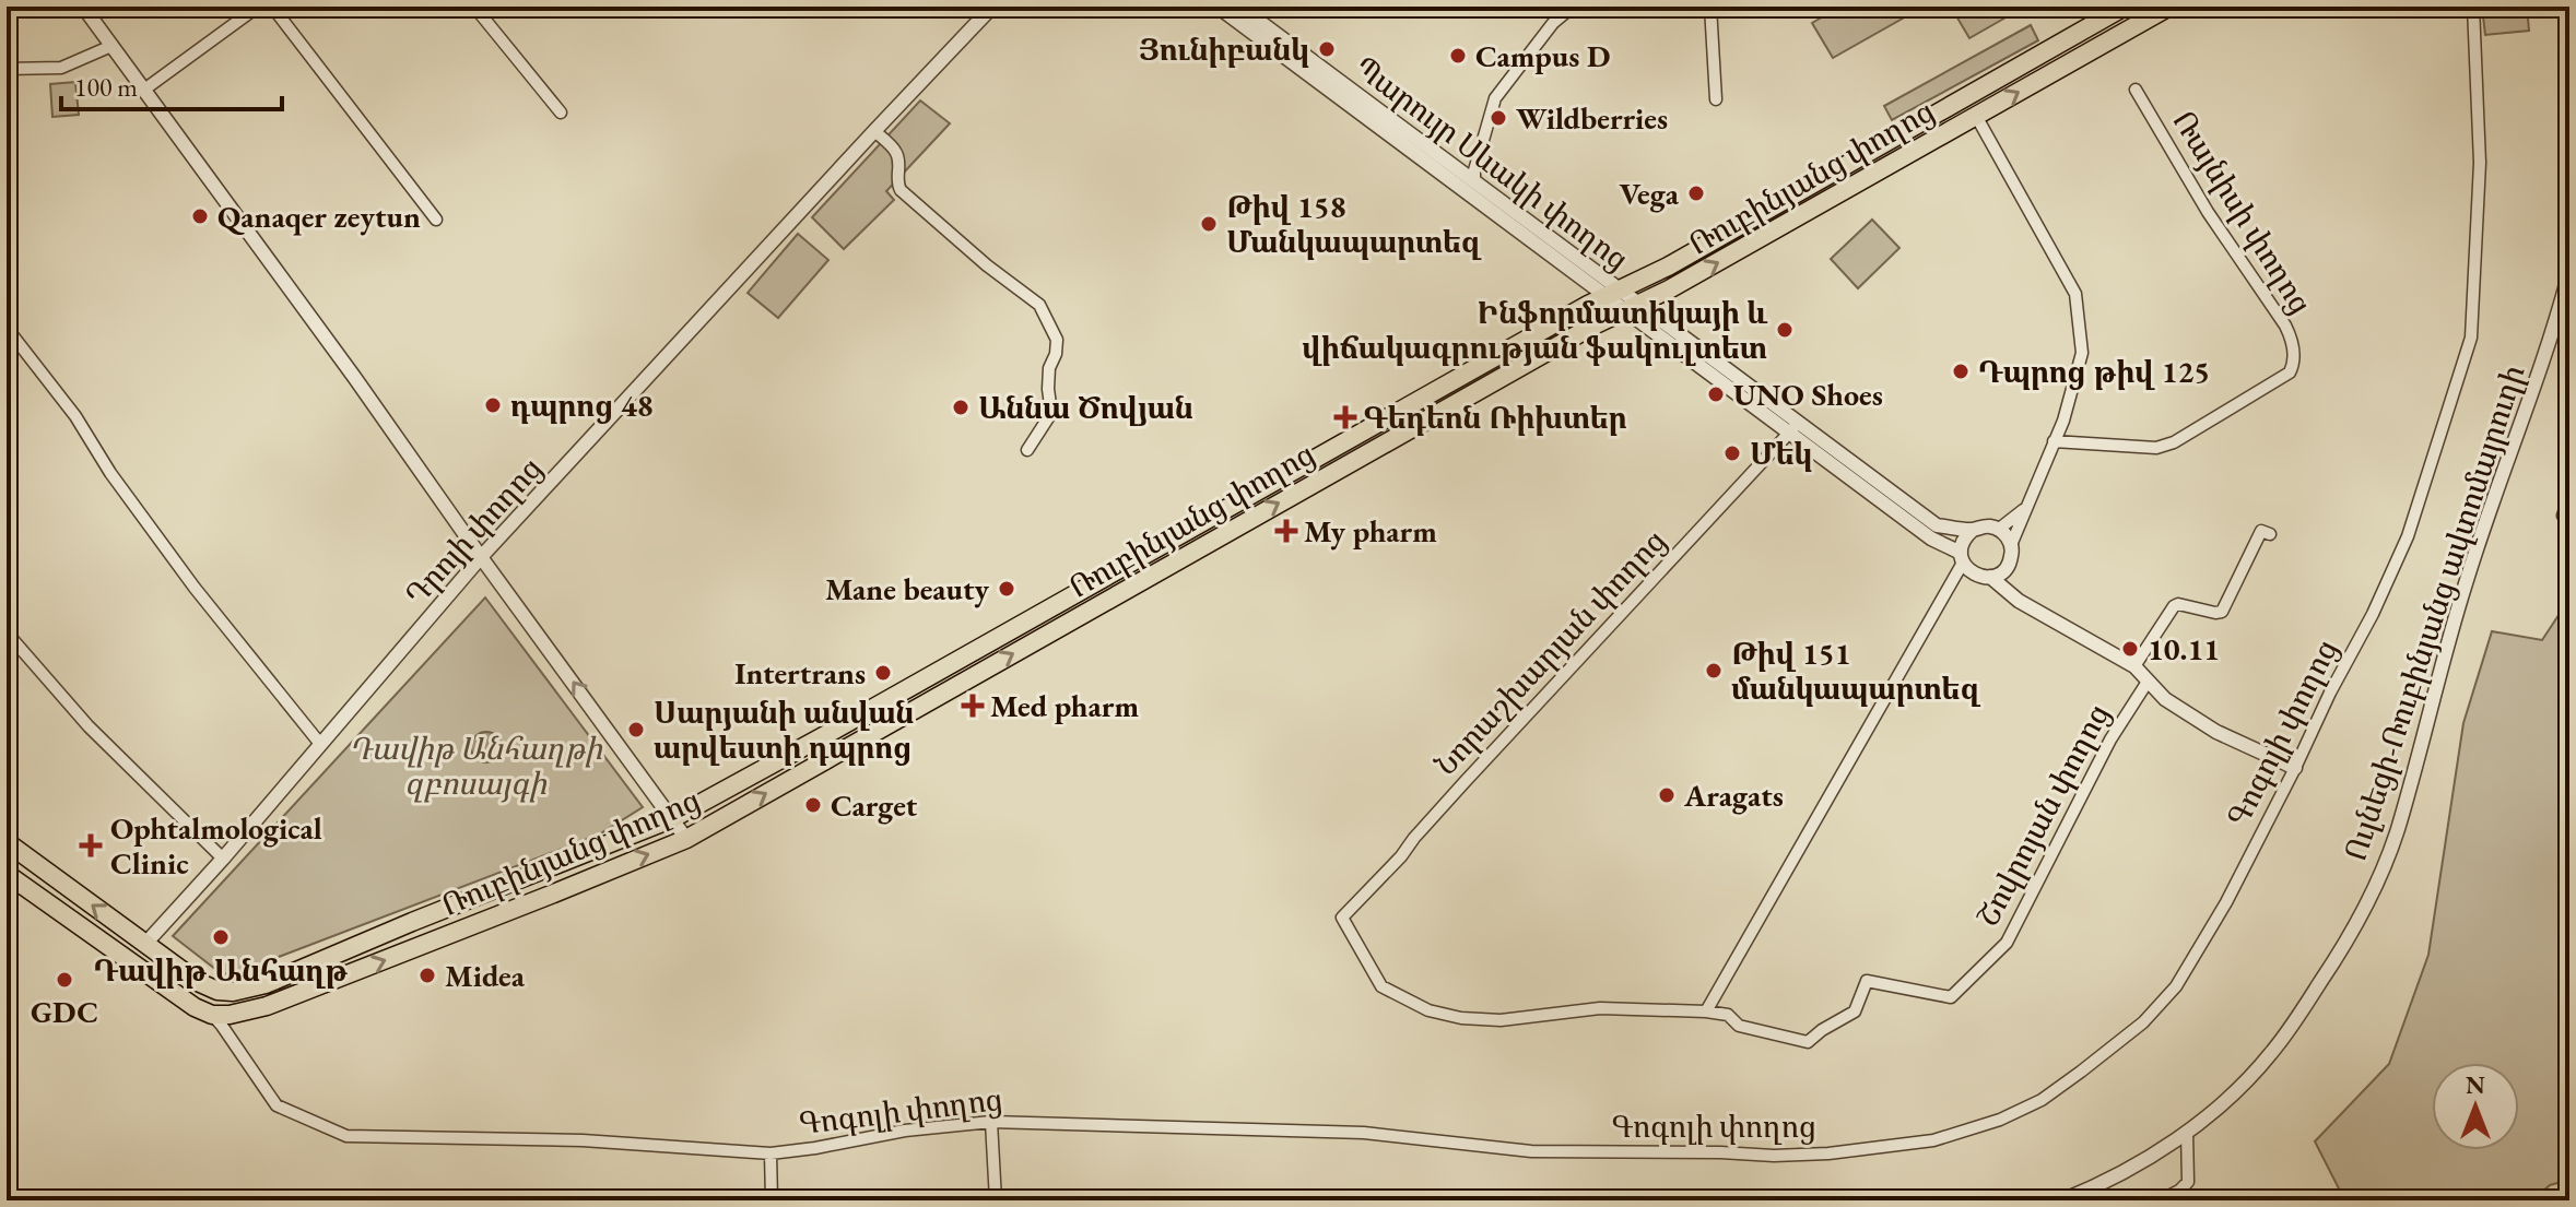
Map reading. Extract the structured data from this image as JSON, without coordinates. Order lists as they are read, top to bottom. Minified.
{"streets":{"main road":["Ռուբինյանց փողոց"],"street":["Պարույր Սևակի փողոց","Ռայնիսի փողոց","Դրոյի փողոց","Ուլնեցի-Ռուբինյանց ավտոմայրուղի","Նորաշխարյան փողոց","Գոգոլի փողոց","Շովրոյան փողոց"]},"crossings":[["Պարույր Սևակի փողոց","Ռուբինյանց փողոց"],["Պարույր Սևակի փողոց","Նորաշխարյան փողոց"],["Պարույր Սևակի փողոց","Գոգոլի փողոց"],["Պարույր Սևակի փողոց","Շովրոյան փողոց"],["Ռուբինյանց փողոց","Դրոյի փողոց"],["Ռուբինյանց փողոց","Գոգոլի փողոց"],["Նորաշխարյան փողոց","Շովրոյան փողոց"]],"parks":["Դավիթ Անհաղթի զբոսայգի"],"places":{"other":["Յունիբանկ","Campus D","Wildberries","Vega","Qanaqer zeytun","Թիվ 158 Մանկապարտեզ","Ինֆորմատիկայի և վիճակագրության ֆակուլտետ","Դպրոց թիվ 125","UNO Shoes","դպրոց 48","Աննա Ծովյան","Մեկ","Mane beauty","10.11","Թիվ 151 մանկապարտեզ","Intertrans","Սարյանի անվան արվեստի դպրոց","Aragats","Carget","Դավիթ Անհաղթ","Midea","GDC"],"health":["Գեդեոն Ռիխտեր","My pharm","Med pharm","Ophtalmological Clinic"]},"scale_bar":"100 m","north":"top"}
